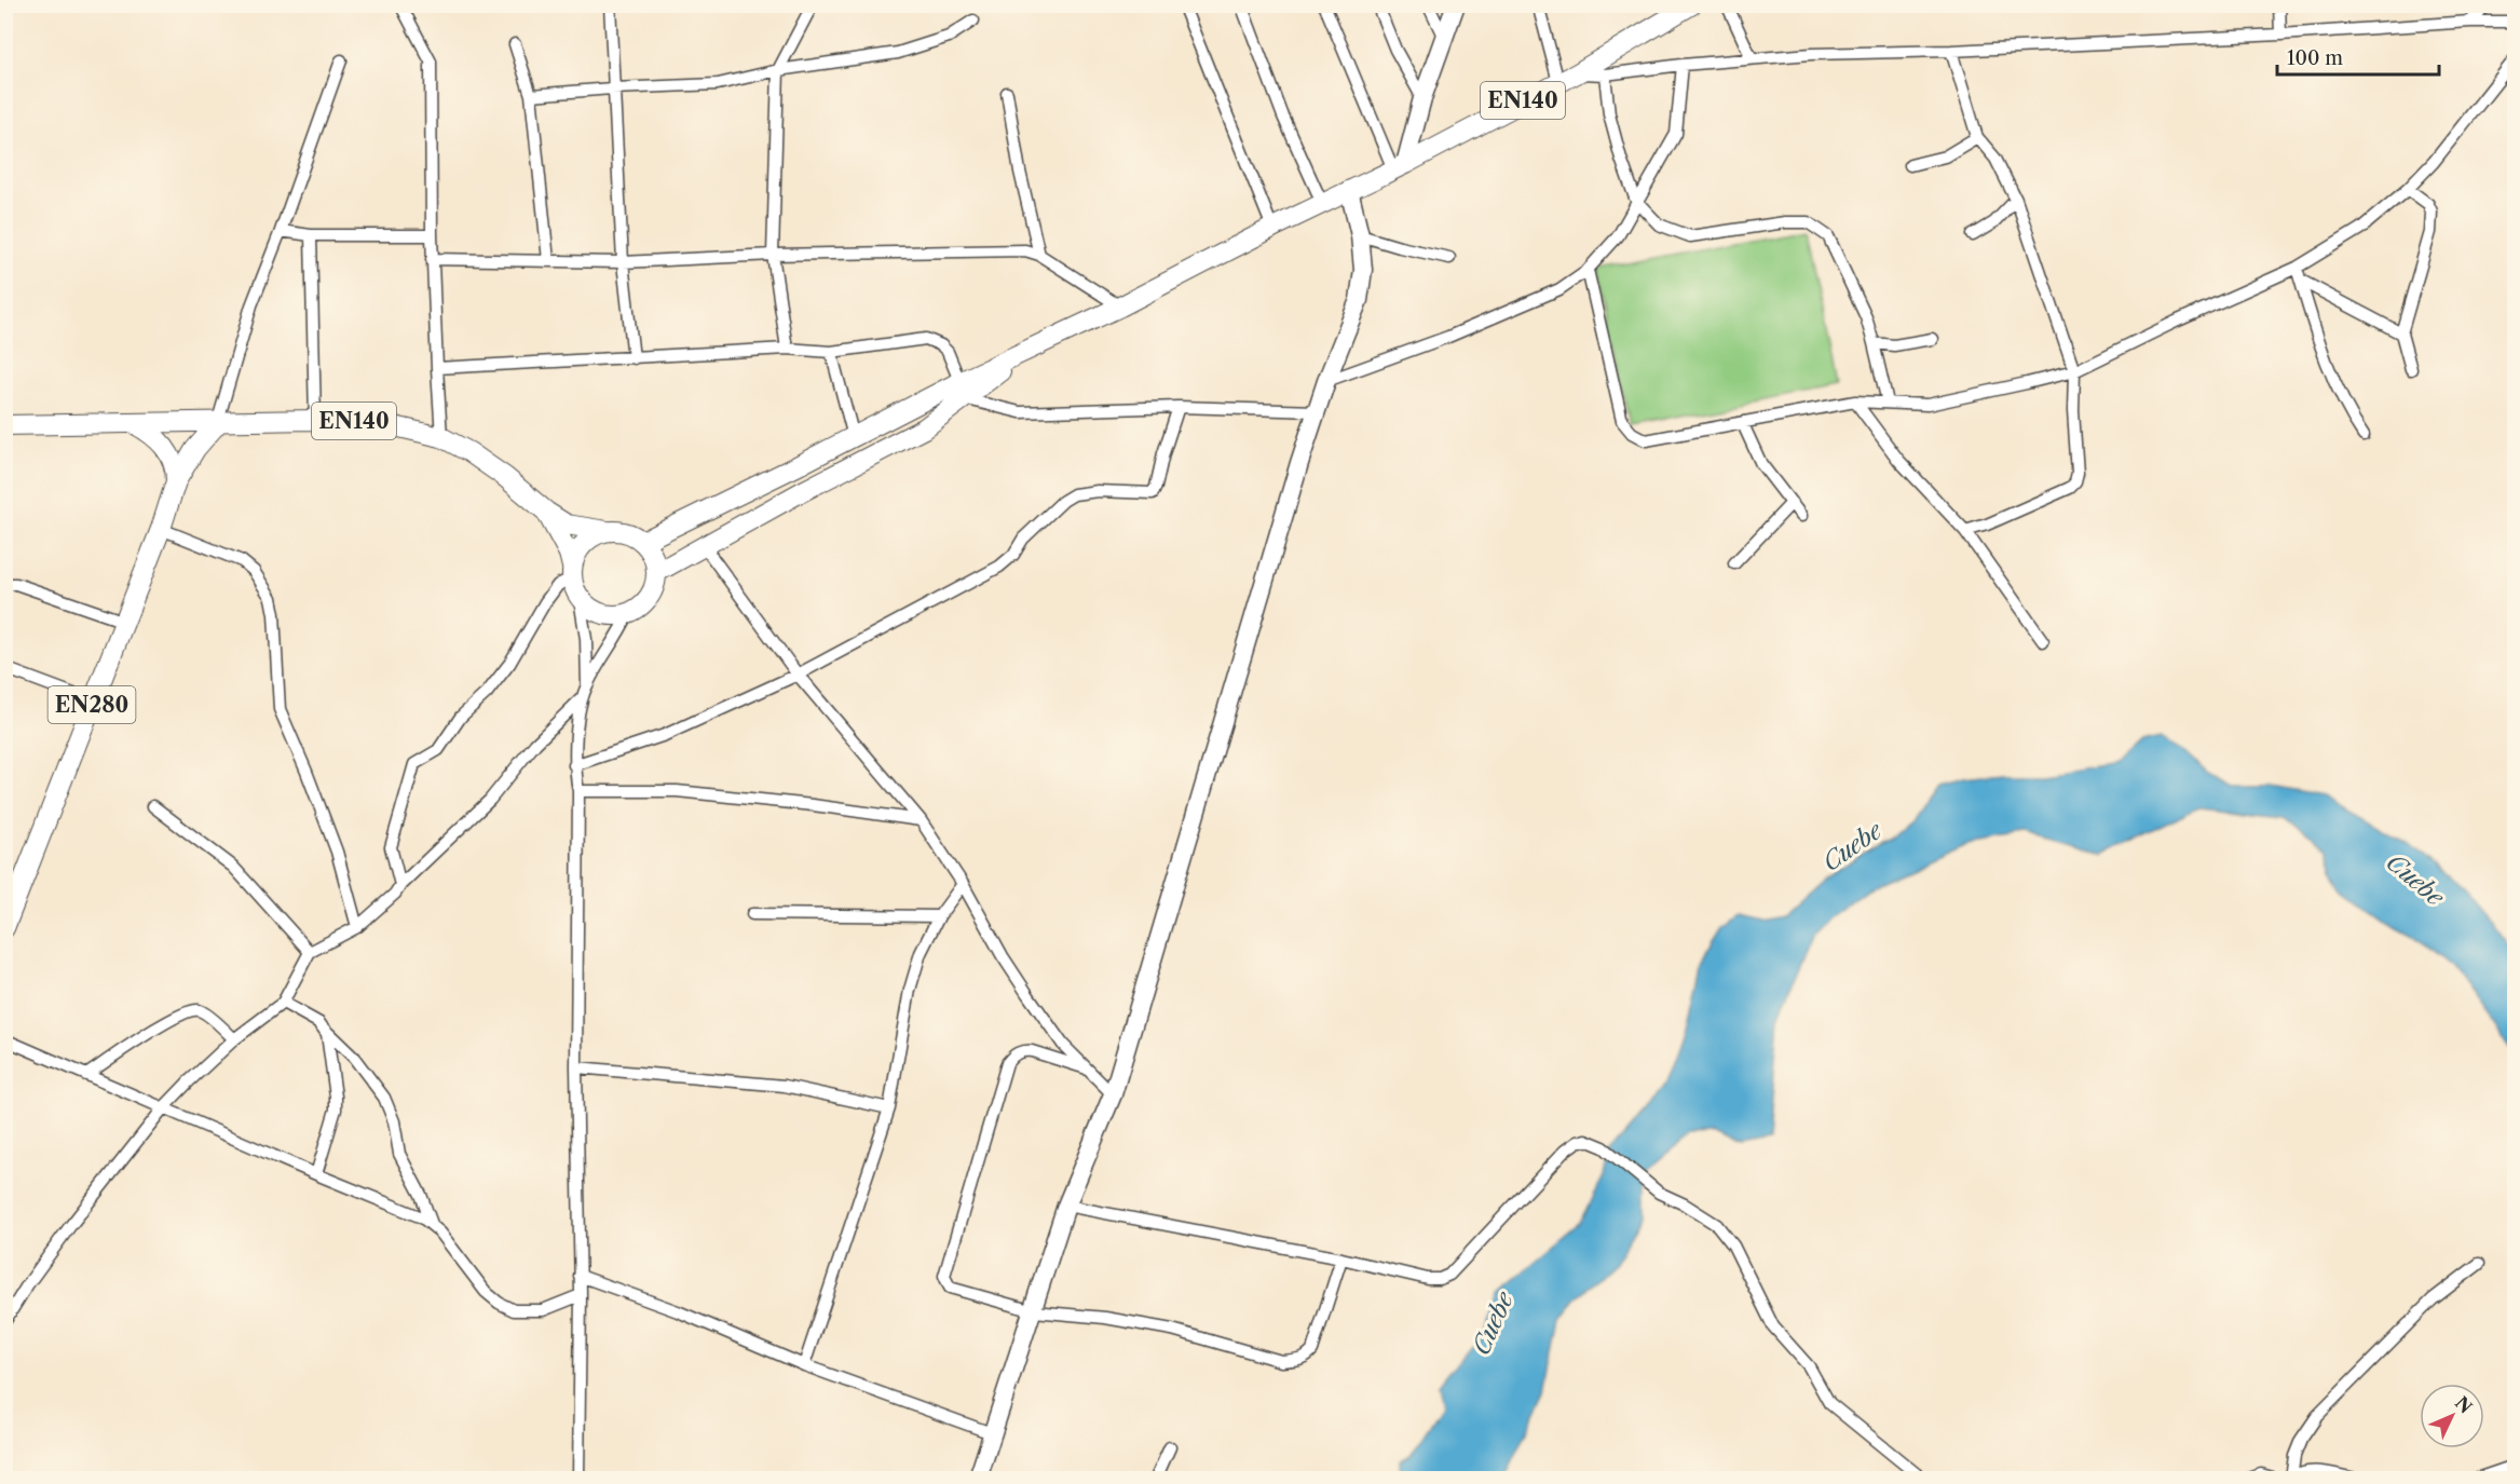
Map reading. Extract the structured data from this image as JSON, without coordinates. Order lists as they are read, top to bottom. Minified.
{"streets":{"main road":["EN140","EN280"]},"crossings":[["EN140","EN280"]],"water":["Cuebe"],"scale_bar":"100 m","north":"top right"}
